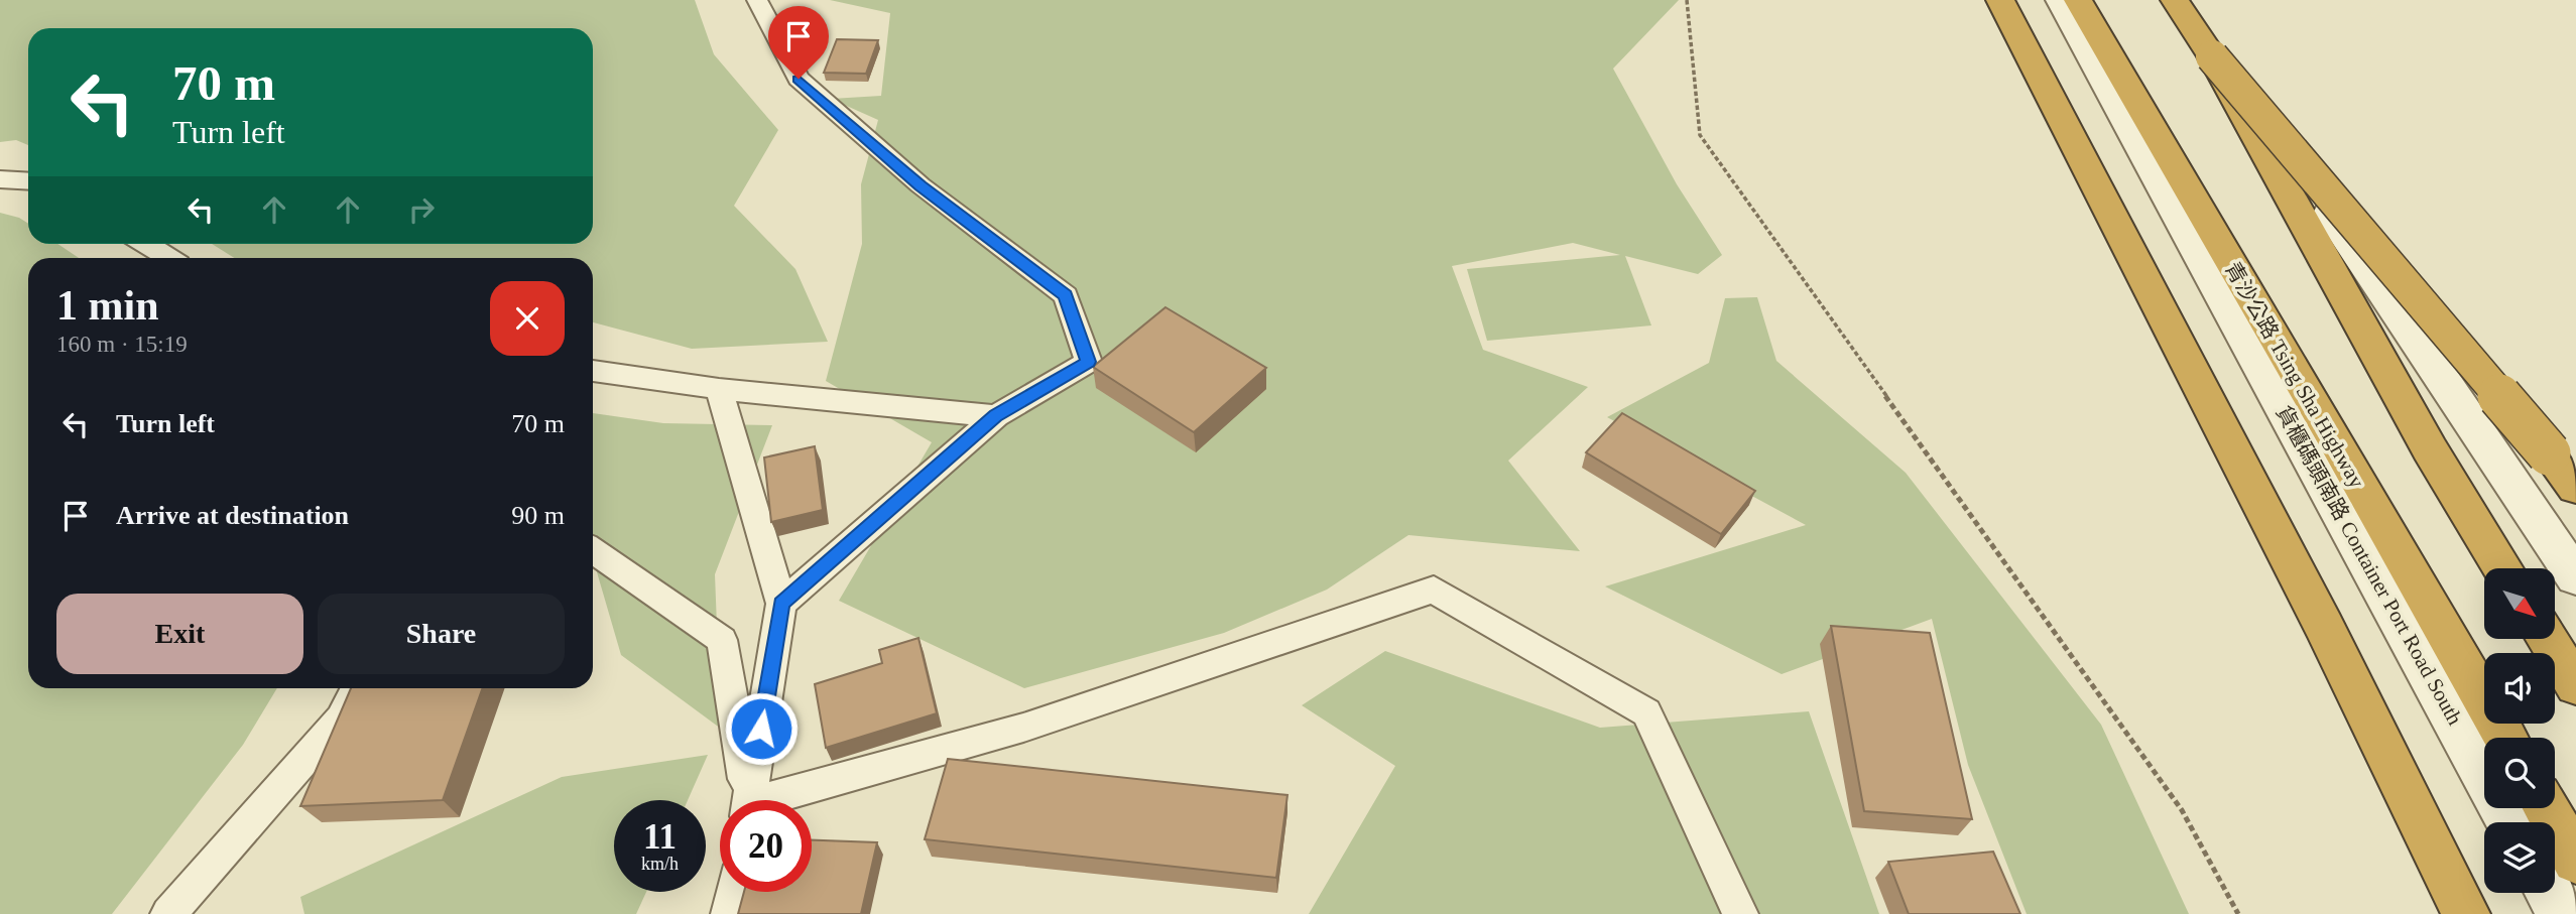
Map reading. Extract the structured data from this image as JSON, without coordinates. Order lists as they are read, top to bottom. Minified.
{"streets":{"highway":["青沙公路 Tsing Sha Highway"],"street":["貨櫃碼頭南路 Container Port Road South"]},"north":"bottom right","page":{"turn":["70 m","Turn left"],"heading":["1 min","160 m · 15:19"],"list":[{"name":"Turn left","value":"70 m"},{"name":"Arrive at destination","value":"90 m"}],"buttons":["Exit","Share"],"speed":"11 km/h","limit":"20"}}
